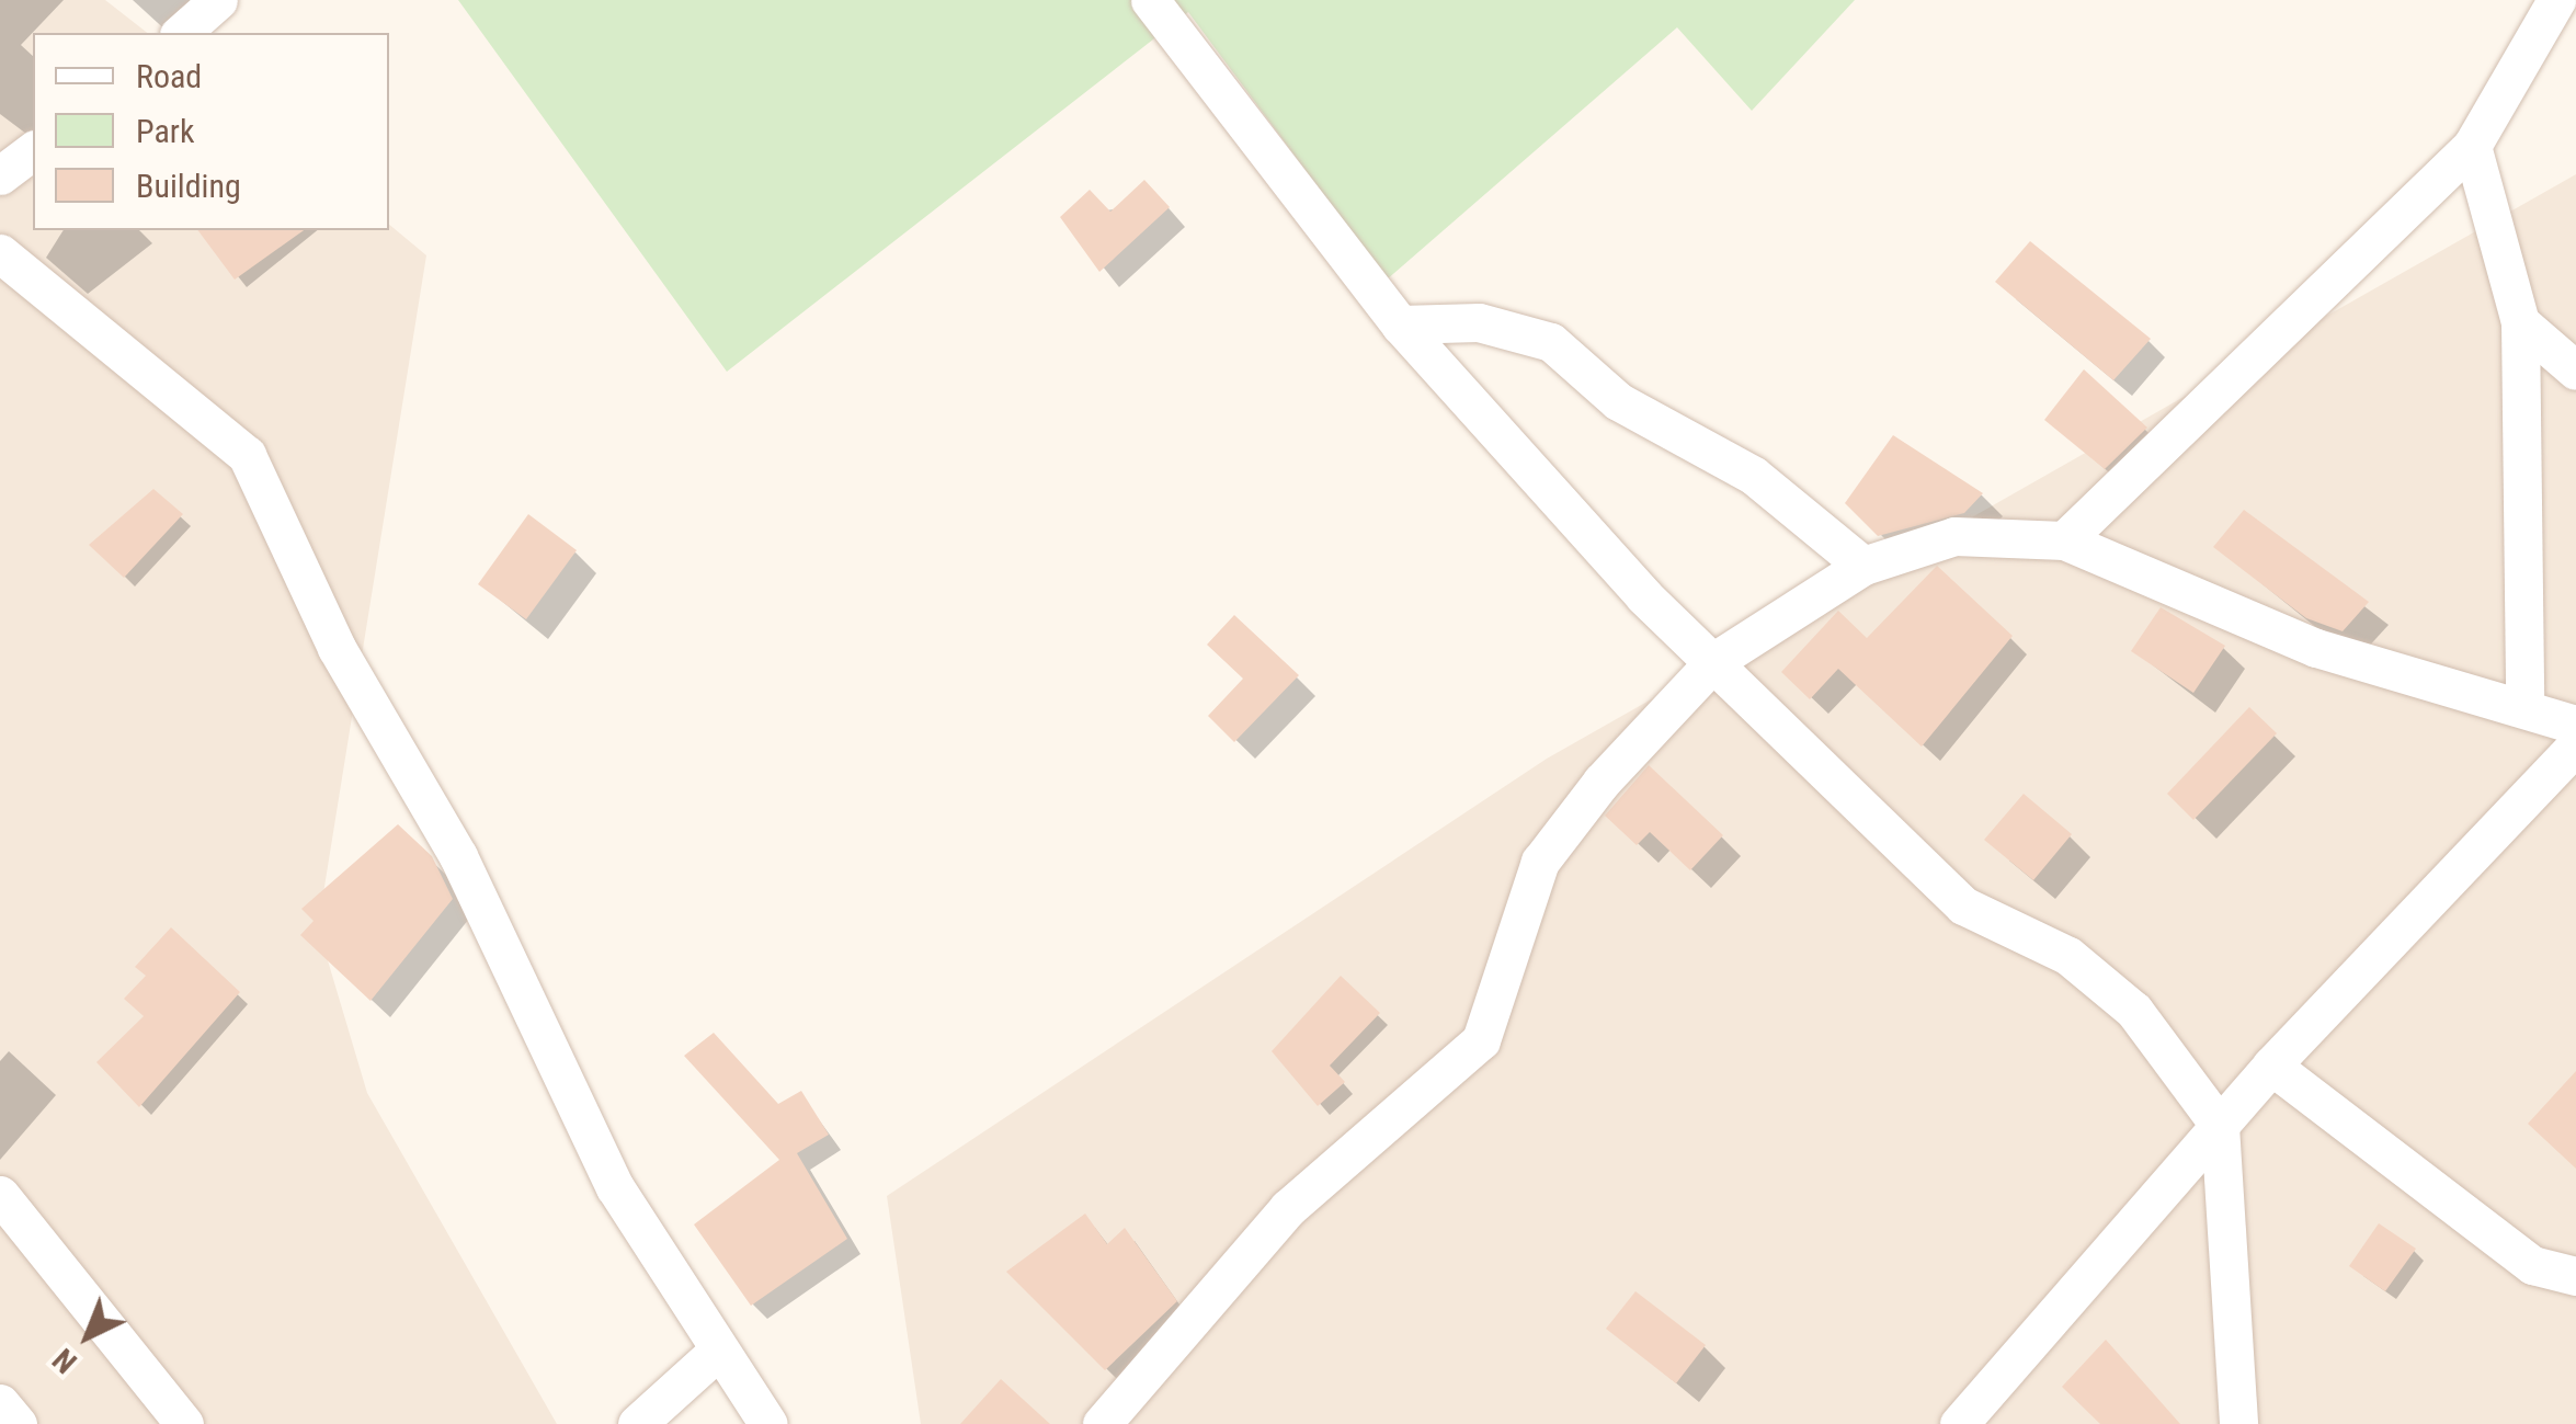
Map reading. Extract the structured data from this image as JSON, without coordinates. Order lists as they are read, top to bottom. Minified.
{"legend":["Road","Park","Building"],"north":"bottom left"}
